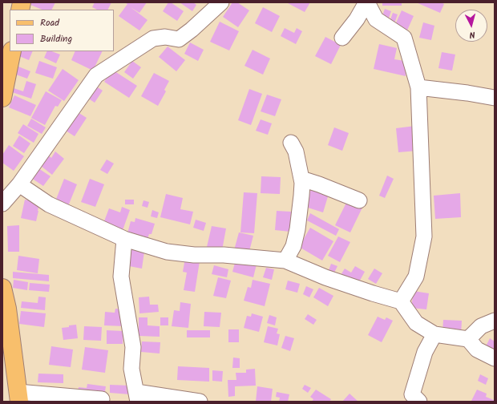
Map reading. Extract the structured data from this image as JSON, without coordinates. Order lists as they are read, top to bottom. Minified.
{"legend":["Road","Building"],"north":"bottom"}
